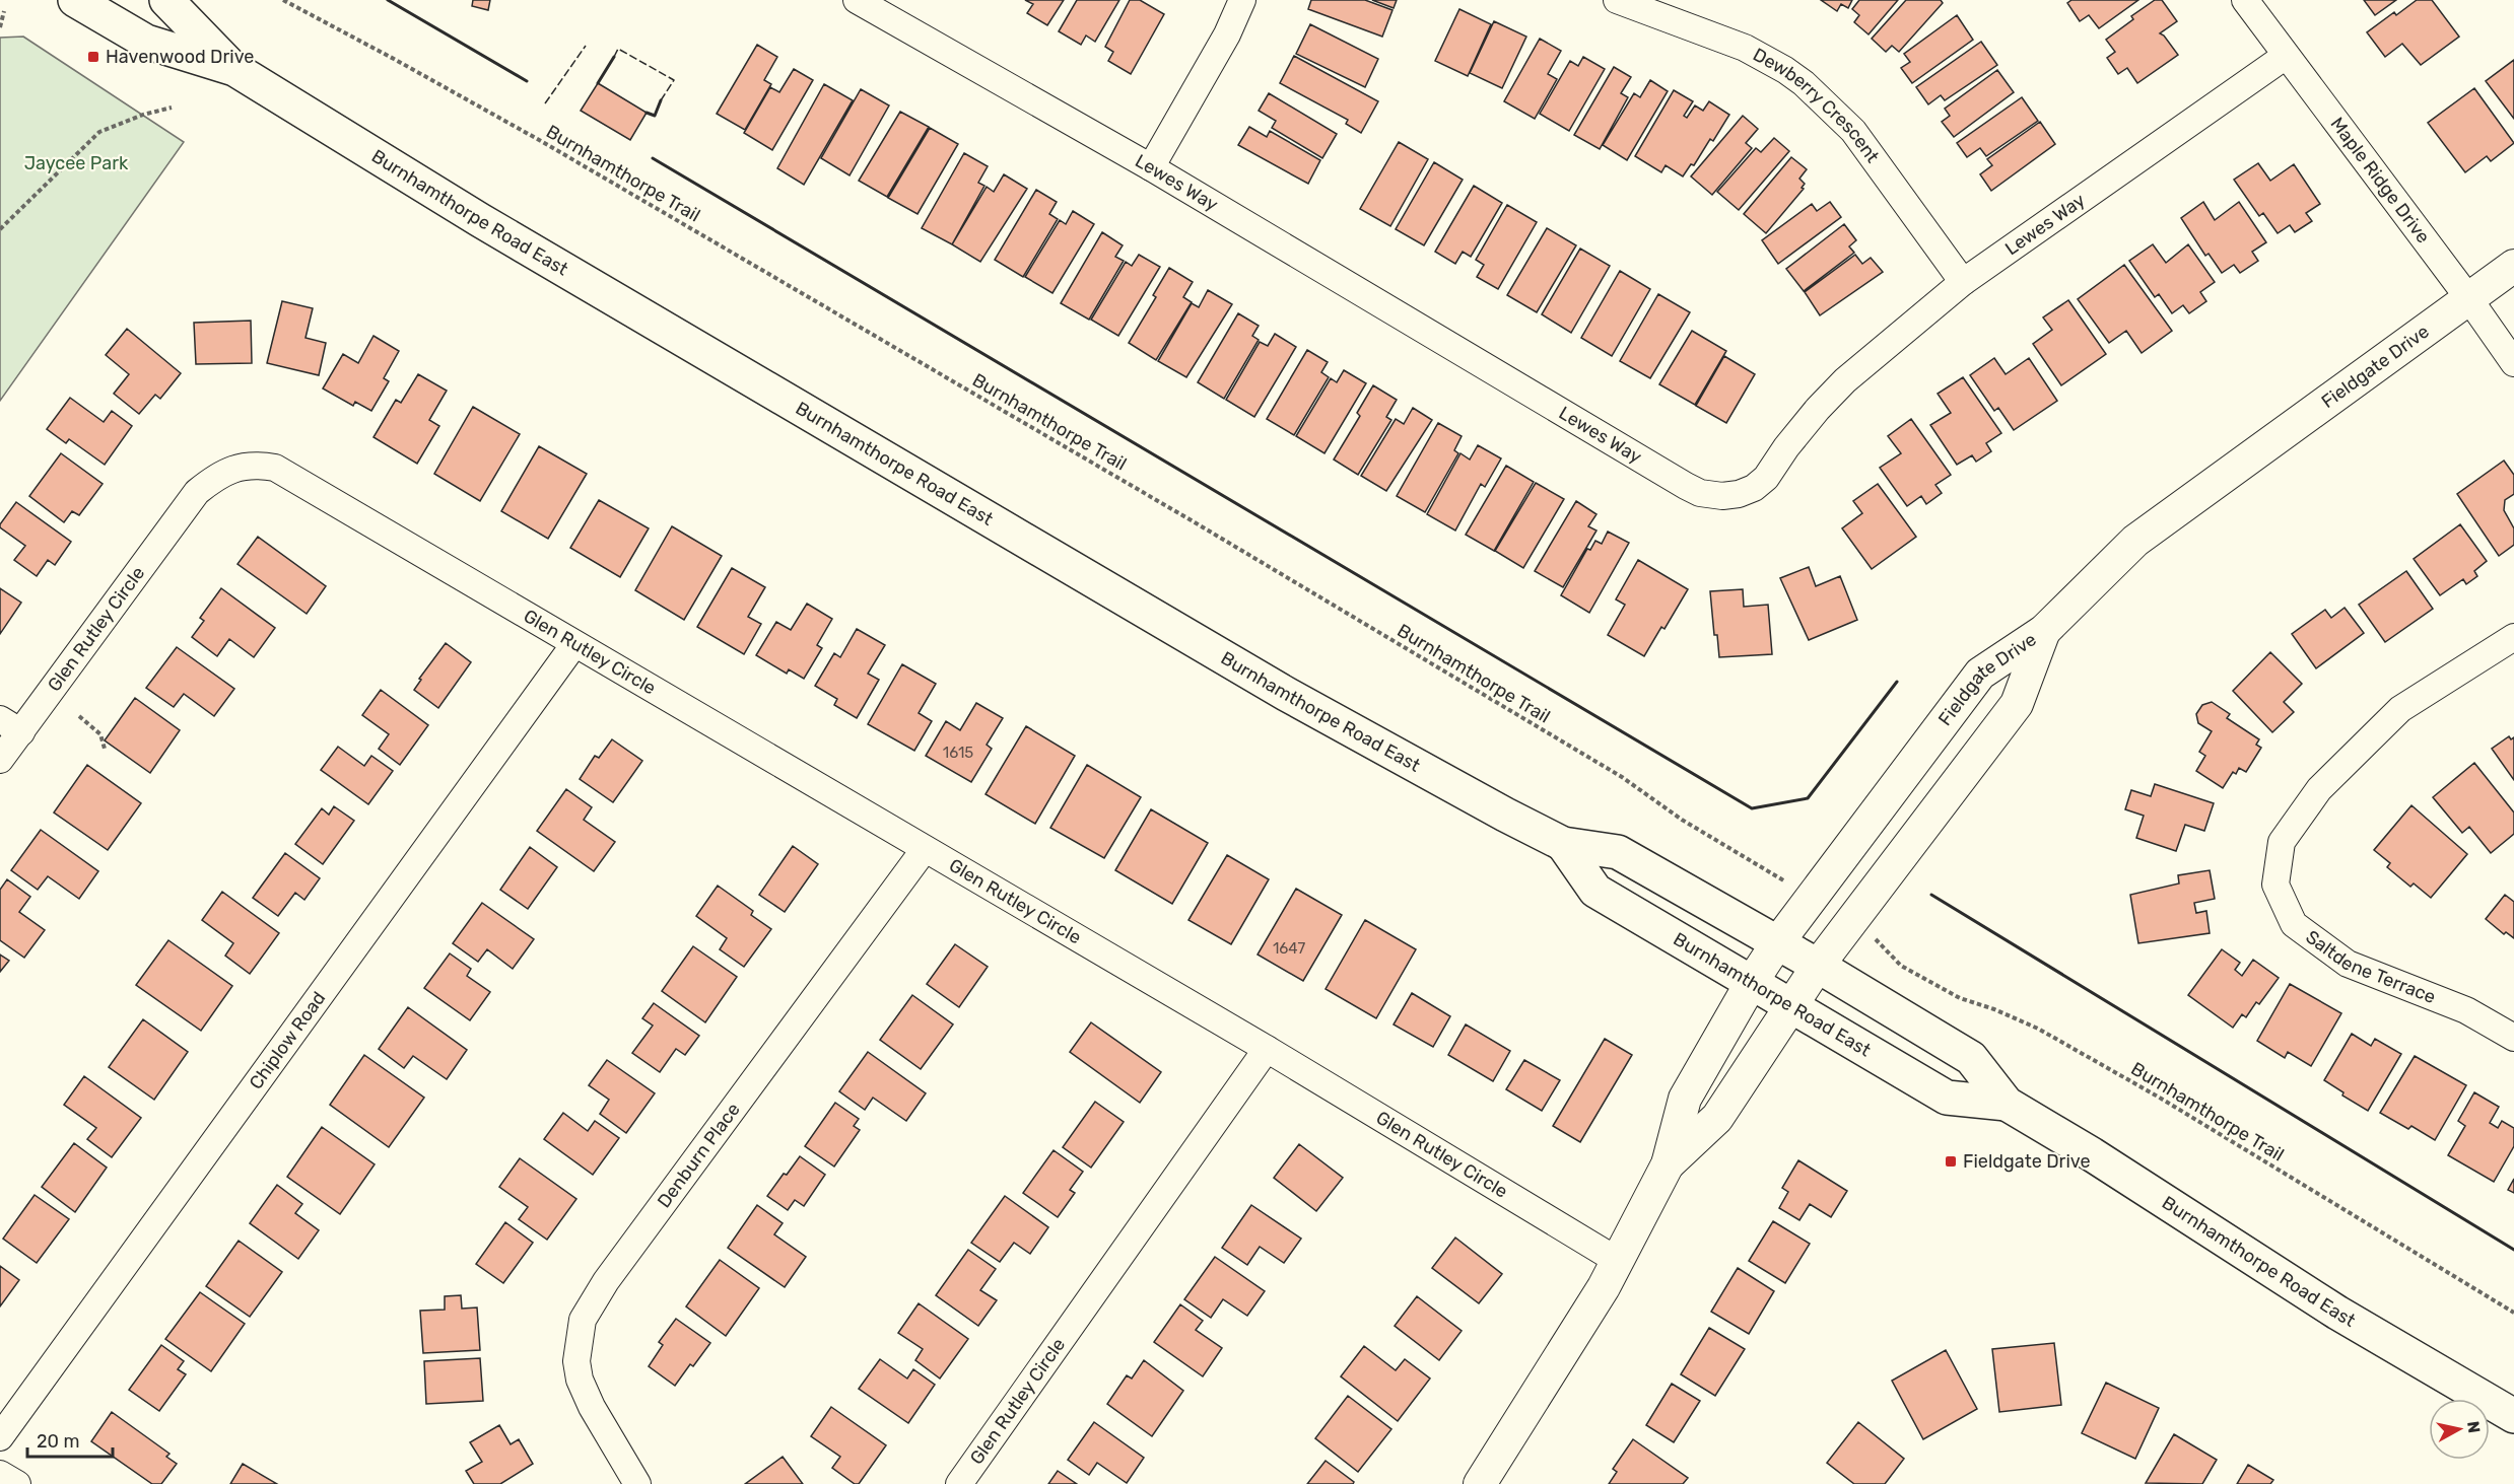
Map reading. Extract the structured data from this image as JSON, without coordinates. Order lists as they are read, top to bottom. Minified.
{"streets":{"main road":["Burnhamthorpe Road East"],"street":["Dewberry Crescent","Maple Ridge Drive","Lewes Way","Fieldgate Drive","Glen Rutley Circle","Saltdene Terrace","Chiplow Road","Denburn Place"],"path":["Burnhamthorpe Trail"]},"crossings":[["Dewberry Crescent","Lewes Way"],["Maple Ridge Drive","Lewes Way"],["Maple Ridge Drive","Fieldgate Drive"],["Burnhamthorpe Road East","Fieldgate Drive"],["Fieldgate Drive","Glen Rutley Circle"],["Glen Rutley Circle","Chiplow Road"],["Glen Rutley Circle","Denburn Place"]],"parks":["Jaycee Park"],"places":{"transit":["Havenwood Drive","Fieldgate Drive"]},"house_numbers":["1615","1647"],"scale_bar":"20 m","north":"right"}
